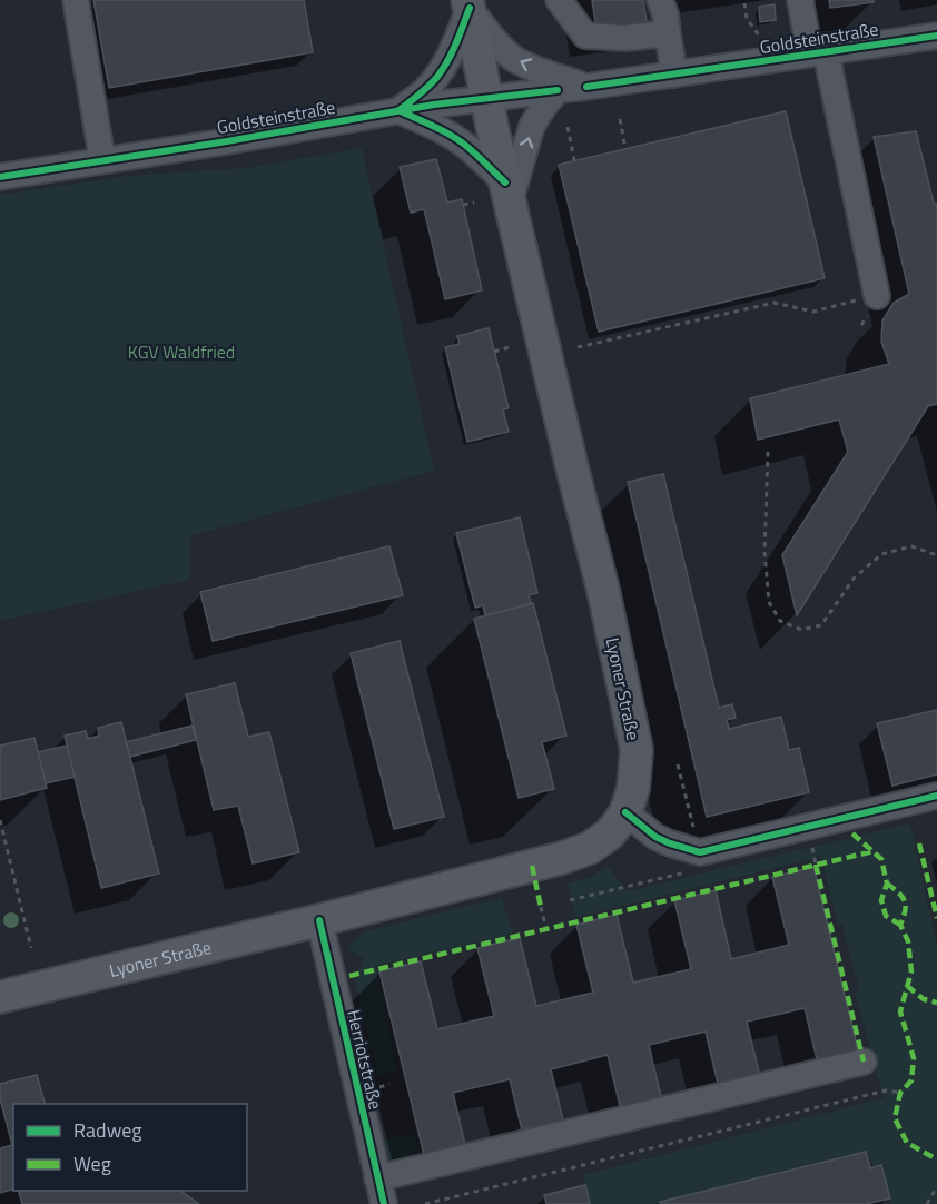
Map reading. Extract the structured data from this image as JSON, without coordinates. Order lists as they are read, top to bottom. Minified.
{"streets":{"main road":["Lyoner Straße"],"street":["Goldsteinstraße","Herriotstraße"]},"crossings":[["Goldsteinstraße","Lyoner Straße"],["Lyoner Straße","Herriotstraße"]],"parks":["KGV Waldfried"],"legend":["Radweg","Weg"]}
